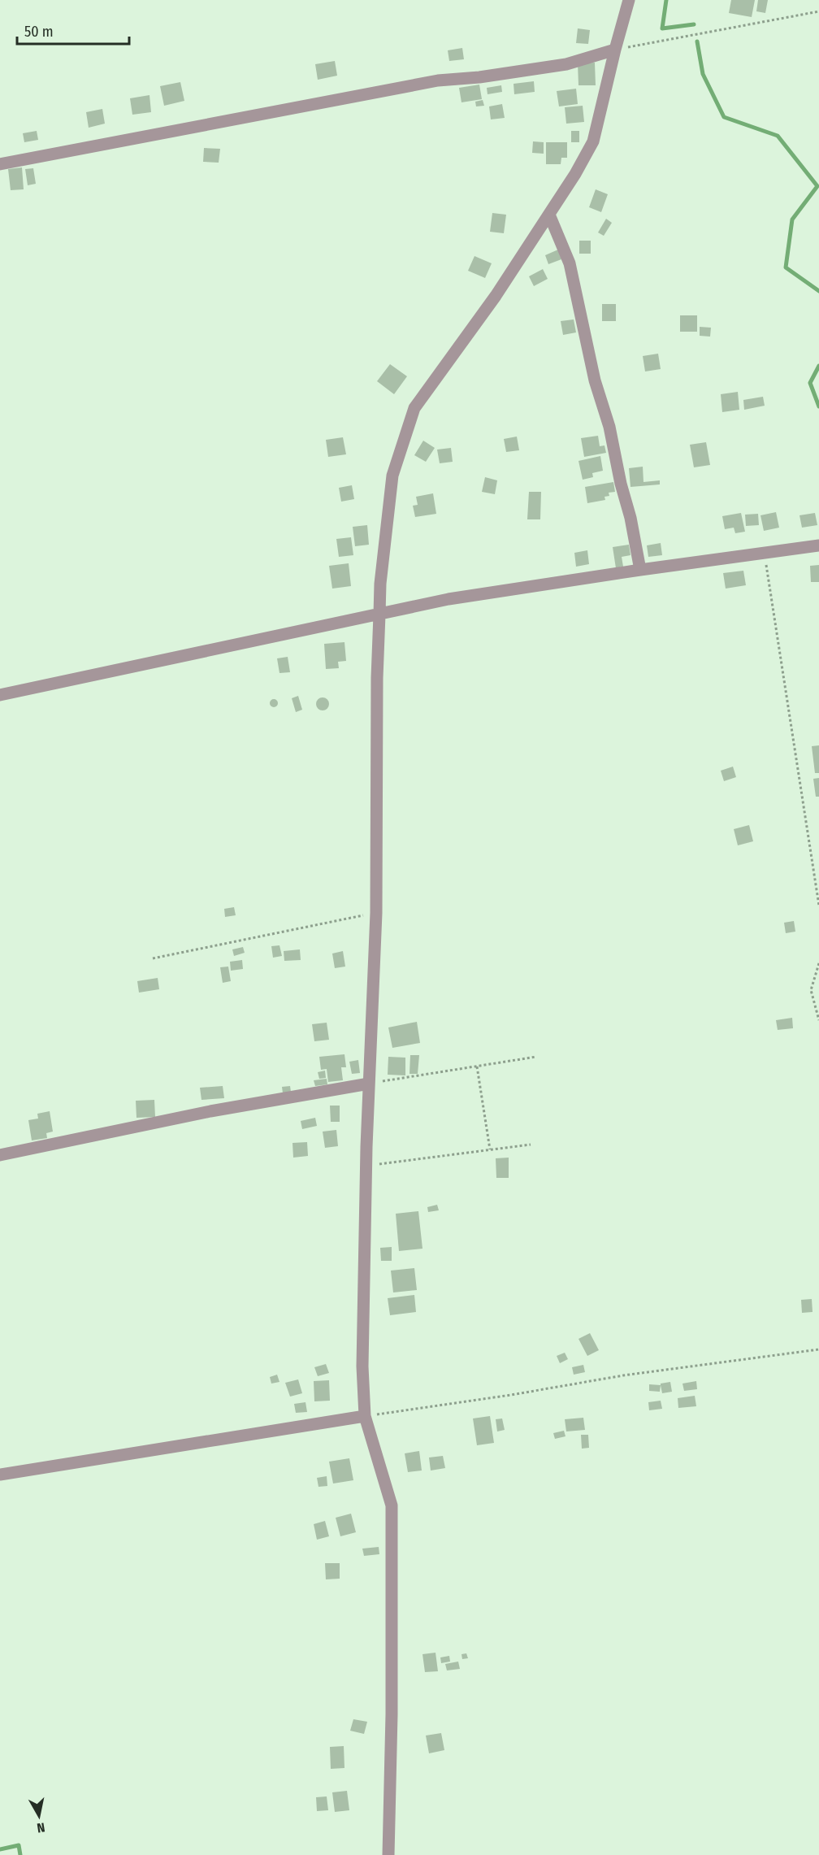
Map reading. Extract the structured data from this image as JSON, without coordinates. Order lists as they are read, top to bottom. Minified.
{"scale_bar":"50 m","north":"bottom"}
